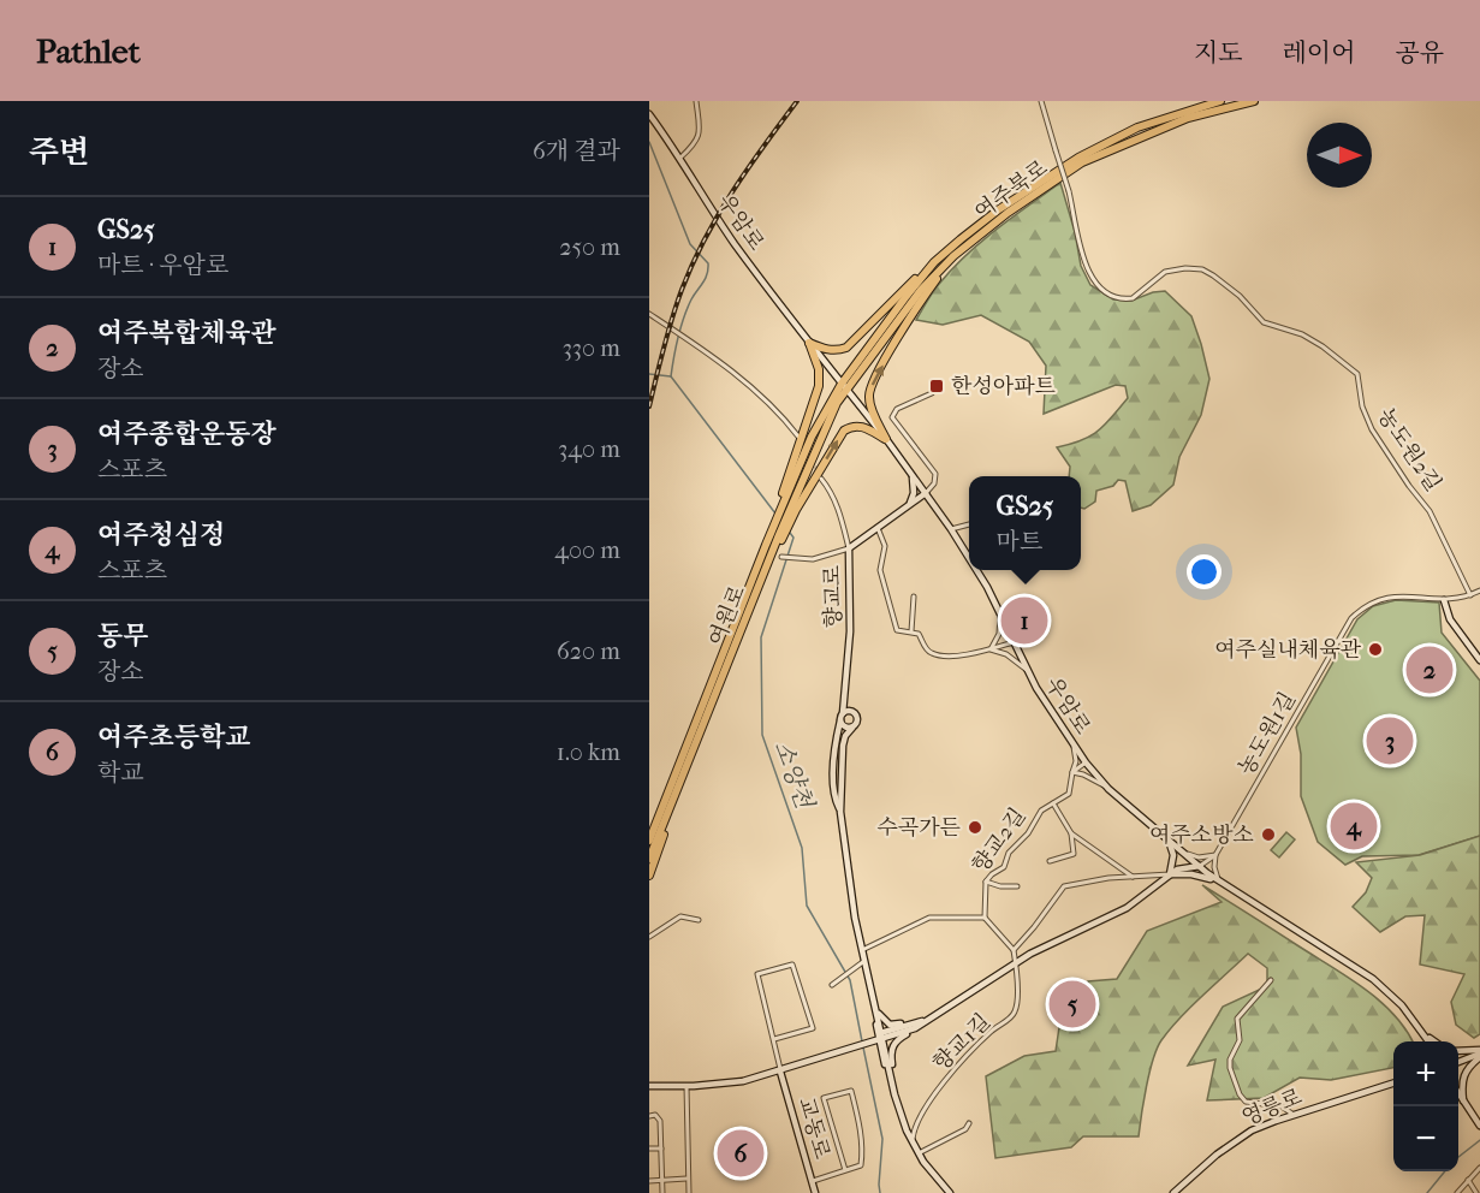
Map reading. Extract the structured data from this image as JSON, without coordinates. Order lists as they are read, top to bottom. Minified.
{"streets":{"highway":["여주북로","여원로"],"street":["우암로","농도원2길","향교로","농도원1길","향교2길","향교1길","영릉로","교동로"]},"crossings":[["여주북로","우암로"],["여주북로","여원로"],["우암로","향교로"],["우암로","여원로"],["우암로","농도원1길"],["우암로","향교2길"],["우암로","향교1길"],["농도원2길","농도원1길"],["향교로","향교1길"],["농도원1길","향교1길"],["향교1길","교동로"]],"water":["소양천"],"places":{"transit":["한성아파트"],"other":["여주실내체육관","수곡가든","여주소방소"]},"north":"right","page":{"header":"Pathlet","nav":["지도","레이어","공유"],"heading":["주변","6개 결과"],"list":[{"mark":"1","name":"GS25","note":"마트 · 우암로","value":"250 m"},{"mark":"2","name":"여주복합체육관","note":"장소","value":"330 m"},{"mark":"3","name":"여주종합운동장","note":"스포츠","value":"340 m"},{"mark":"4","name":"여주청심정","note":"스포츠","value":"400 m"},{"mark":"5","name":"동무","note":"장소","value":"620 m"},{"mark":"6","name":"여주초등학교","note":"학교","value":"1.0 km"}],"popup":["GS25","마트"],"pins":["1","2","3","4","5","6"],"map_buttons":["+","−"]}}
